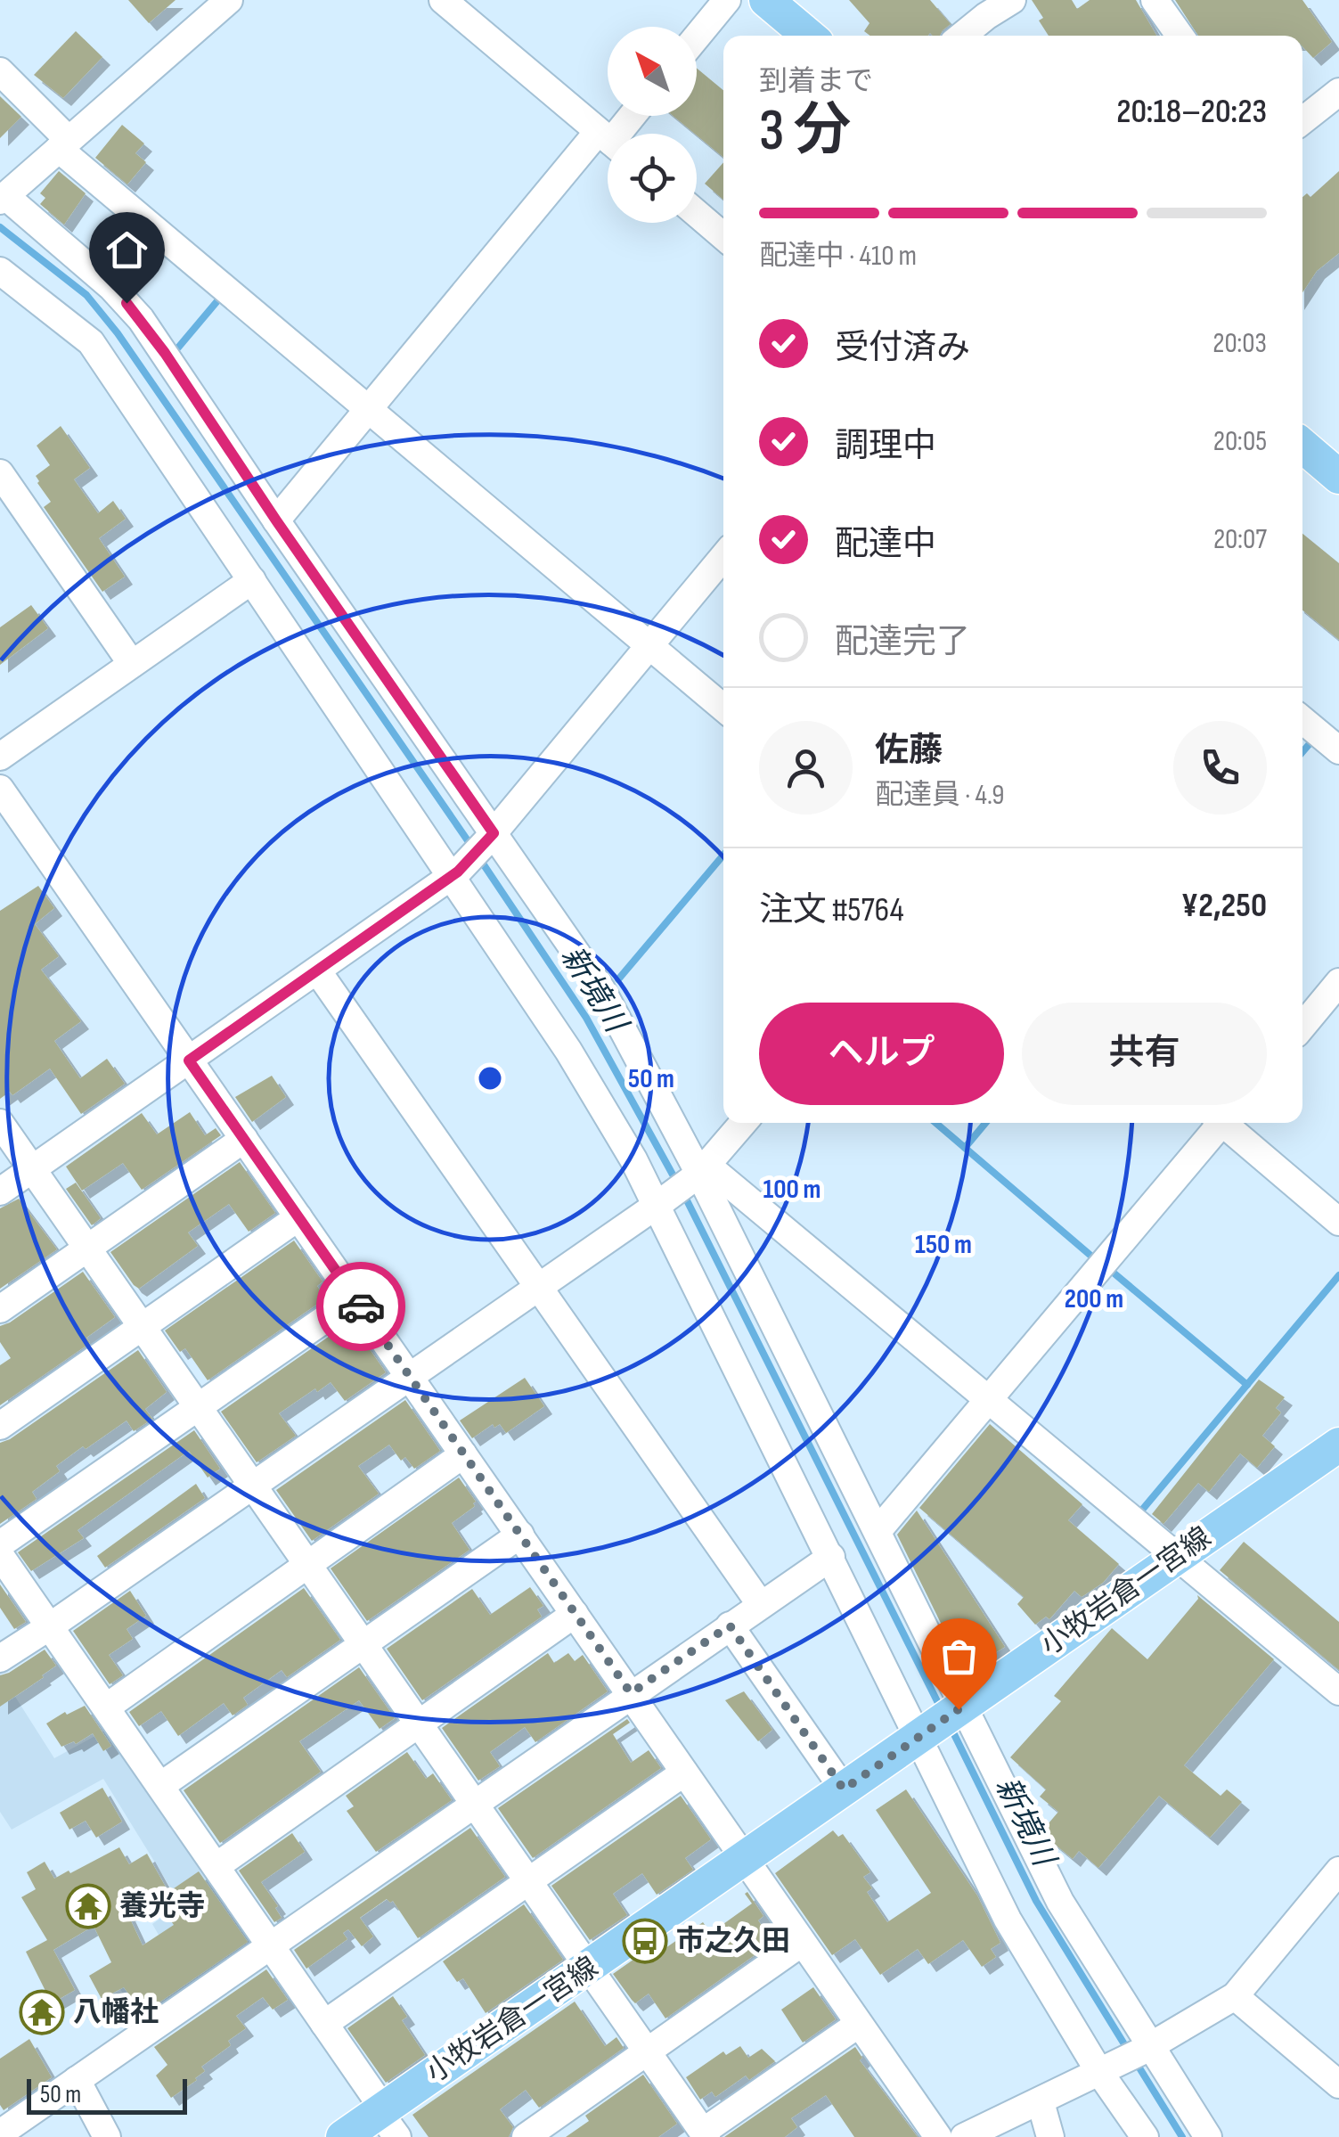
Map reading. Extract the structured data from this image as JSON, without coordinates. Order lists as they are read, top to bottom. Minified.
{"streets":{"main road":["小牧岩倉一宮線"]},"water":["新境川"],"places":{"temple":["養光寺","八幡社"],"bus stop":["市之久田"]},"scale_bar":"50 m","north":"top left","page":{"heading":["3 分","到着まで","20:18–20:23"],"panel":["佐藤","配達員 · 4.9","注文 #5764","¥2,250"],"bar":"配達中 · 410 m","list":[["受付済み","20:03"],["調理中","20:05"],["配達中","20:07"],"配達完了"],"buttons":["ヘルプ","共有"],"scale":"50 m"},"rings":["50 m","100 m","150 m","200 m"]}
